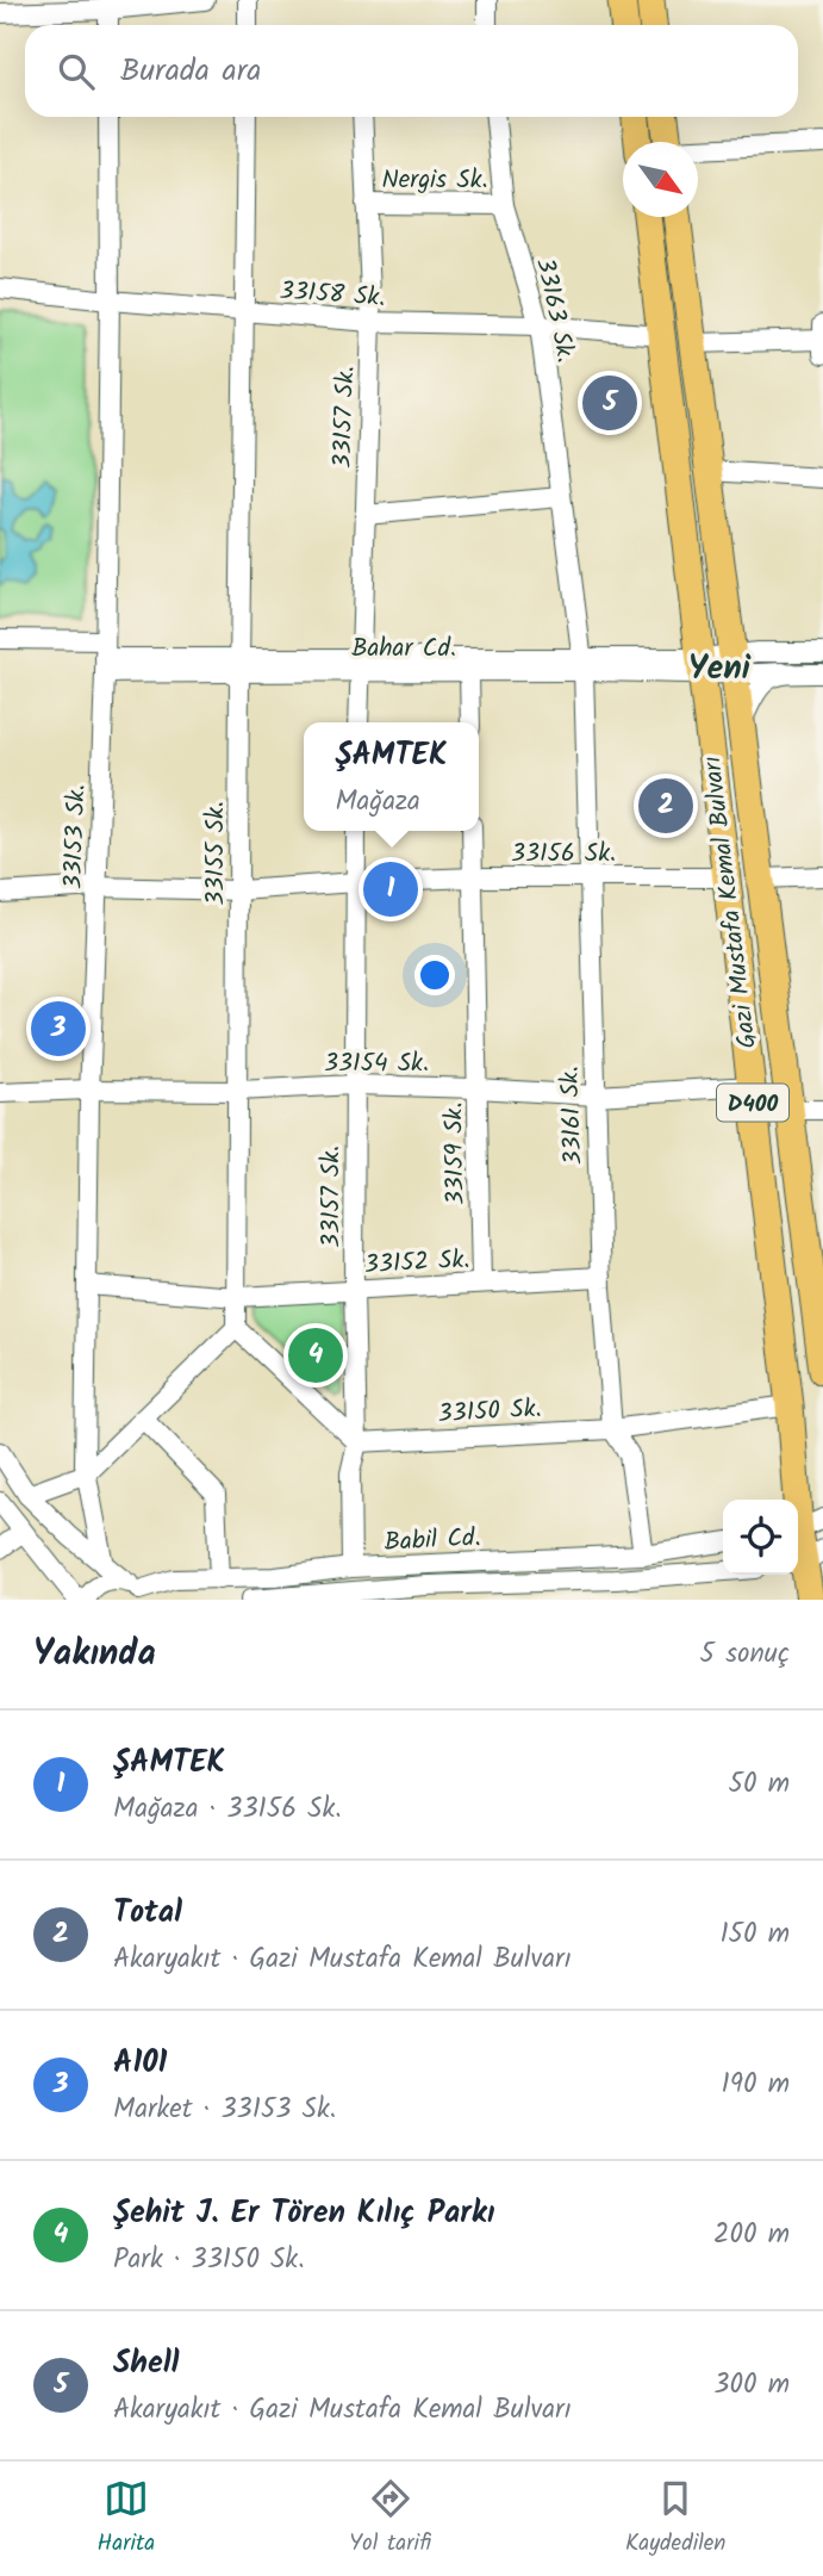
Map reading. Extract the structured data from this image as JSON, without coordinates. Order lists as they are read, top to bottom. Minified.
{"streets":{"highway":["Gazi Mustafa Kemal Bulvarı","D400"],"street":["Nergis Sk.","33158 Sk.","33163 Sk.","33157 Sk.","Bahar Cd.","33153 Sk.","33156 Sk.","33155 Sk.","33154 Sk.","33161 Sk.","33159 Sk.","33152 Sk.","33150 Sk.","Babil Cd."]},"crossings":[["Nergis Sk.","33163 Sk."],["Nergis Sk.","33157 Sk."],["33158 Sk.","33163 Sk."],["33158 Sk.","33157 Sk."],["33158 Sk.","33153 Sk."],["33158 Sk.","33155 Sk."],["33158 Sk.","Gazi Mustafa Kemal Bulvarı"],["33163 Sk.","Bahar Cd."],["33163 Sk.","33161 Sk."],["33157 Sk.","Bahar Cd."],["33157 Sk.","33156 Sk."],["33157 Sk.","33154 Sk."],["33157 Sk.","33152 Sk."],["33157 Sk.","33150 Sk."],["33157 Sk.","Babil Cd."],["Bahar Cd.","33153 Sk."],["Bahar Cd.","33155 Sk."],["Bahar Cd.","Gazi Mustafa Kemal Bulvarı"],["Bahar Cd.","33161 Sk."],["33153 Sk.","33156 Sk."],["33153 Sk.","33154 Sk."],["33153 Sk.","33152 Sk."],["33156 Sk.","33155 Sk."],["33156 Sk.","Gazi Mustafa Kemal Bulvarı"],["33156 Sk.","33161 Sk."],["33156 Sk.","33159 Sk."],["33155 Sk.","33154 Sk."],["33155 Sk.","33152 Sk."],["Gazi Mustafa Kemal Bulvarı","33154 Sk."],["Gazi Mustafa Kemal Bulvarı","33150 Sk."],["33154 Sk.","33161 Sk."],["33154 Sk.","33159 Sk."],["33161 Sk.","33152 Sk."],["33161 Sk.","33150 Sk."],["33161 Sk.","Babil Cd."],["33159 Sk.","33152 Sk."]],"districts":["Yeni"],"north":"bottom right","page":{"search":"Burada ara","pins":["5","2","1","3","4"],"popup":["ŞAMTEK","Mağaza"],"heading":["Yakında","5 sonuç"],"list":[{"mark":"1","name":"ŞAMTEK","note":"Mağaza · 33156 Sk.","value":"50 m"},{"mark":"2","name":"Total","note":"Akaryakıt · Gazi Mustafa Kemal Bulvarı","value":"150 m"},{"mark":"3","name":"A101","note":"Market · 33153 Sk.","value":"190 m"},{"mark":"4","name":"Şehit J. Er Tören Kılıç Parkı","note":"Park · 33150 Sk.","value":"200 m"},{"mark":"5","name":"Shell","note":"Akaryakıt · Gazi Mustafa Kemal Bulvarı","value":"300 m"}],"nav":["Harita","Yol tarifi","Kaydedilen"]}}
